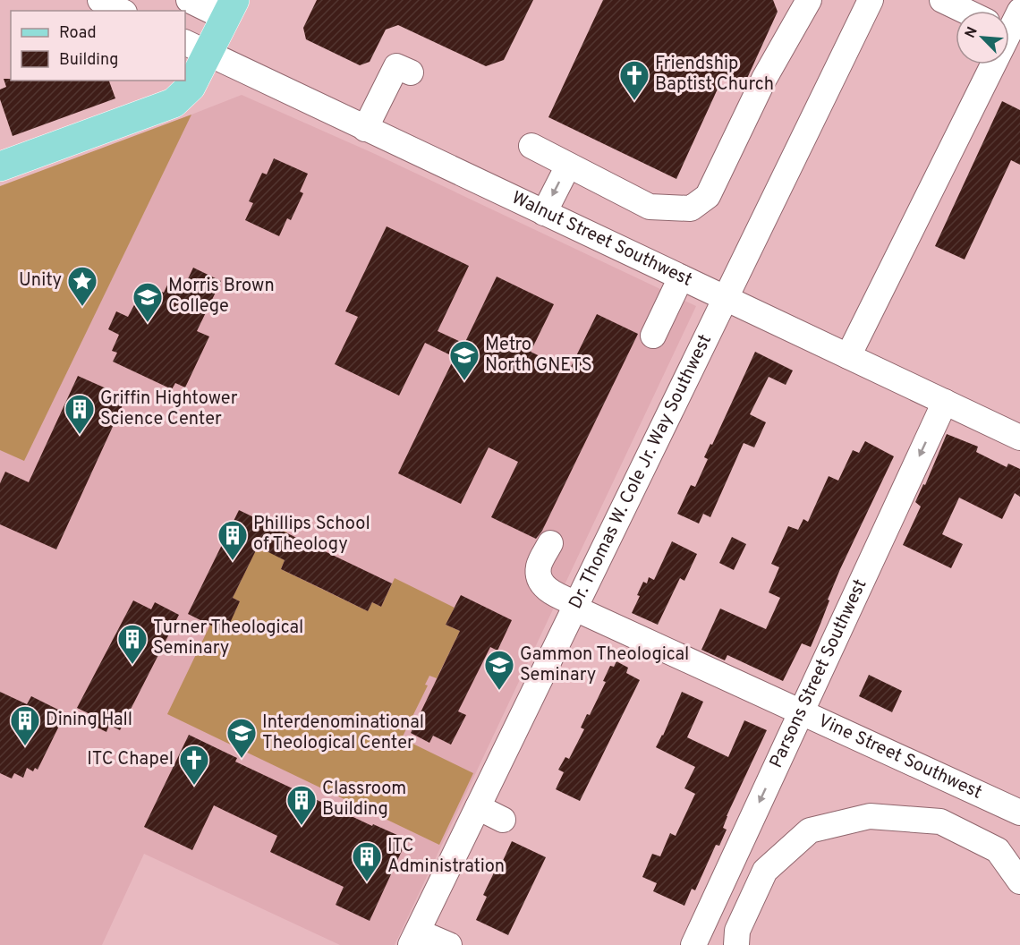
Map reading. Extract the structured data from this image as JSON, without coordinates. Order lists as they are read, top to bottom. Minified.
{"streets":{"street":["Walnut Street Southwest","Dr. Thomas W. Cole Jr. Way Southwest","Parsons Street Southwest","Vine Street Southwest"]},"crossings":[["Walnut Street Southwest","Dr. Thomas W. Cole Jr. Way Southwest"],["Walnut Street Southwest","Parsons Street Southwest"],["Dr. Thomas W. Cole Jr. Way Southwest","Vine Street Southwest"],["Parsons Street Southwest","Vine Street Southwest"]],"one_way":["Parsons Street Southwest"],"places":{"church":["Friendship Baptist Church","ITC Chapel"],"place":["Unity"],"school or university":["Morris Brown College","Metro North GNETS","Gammon Theological Seminary","Interdenominational Theological Center"],"building":["Griffin Hightower Science Center","Phillips School of Theology","Turner Theological Seminary","Dining Hall","Classroom Building","ITC Administration"]},"legend":["Road","Building"],"north":"top left"}
